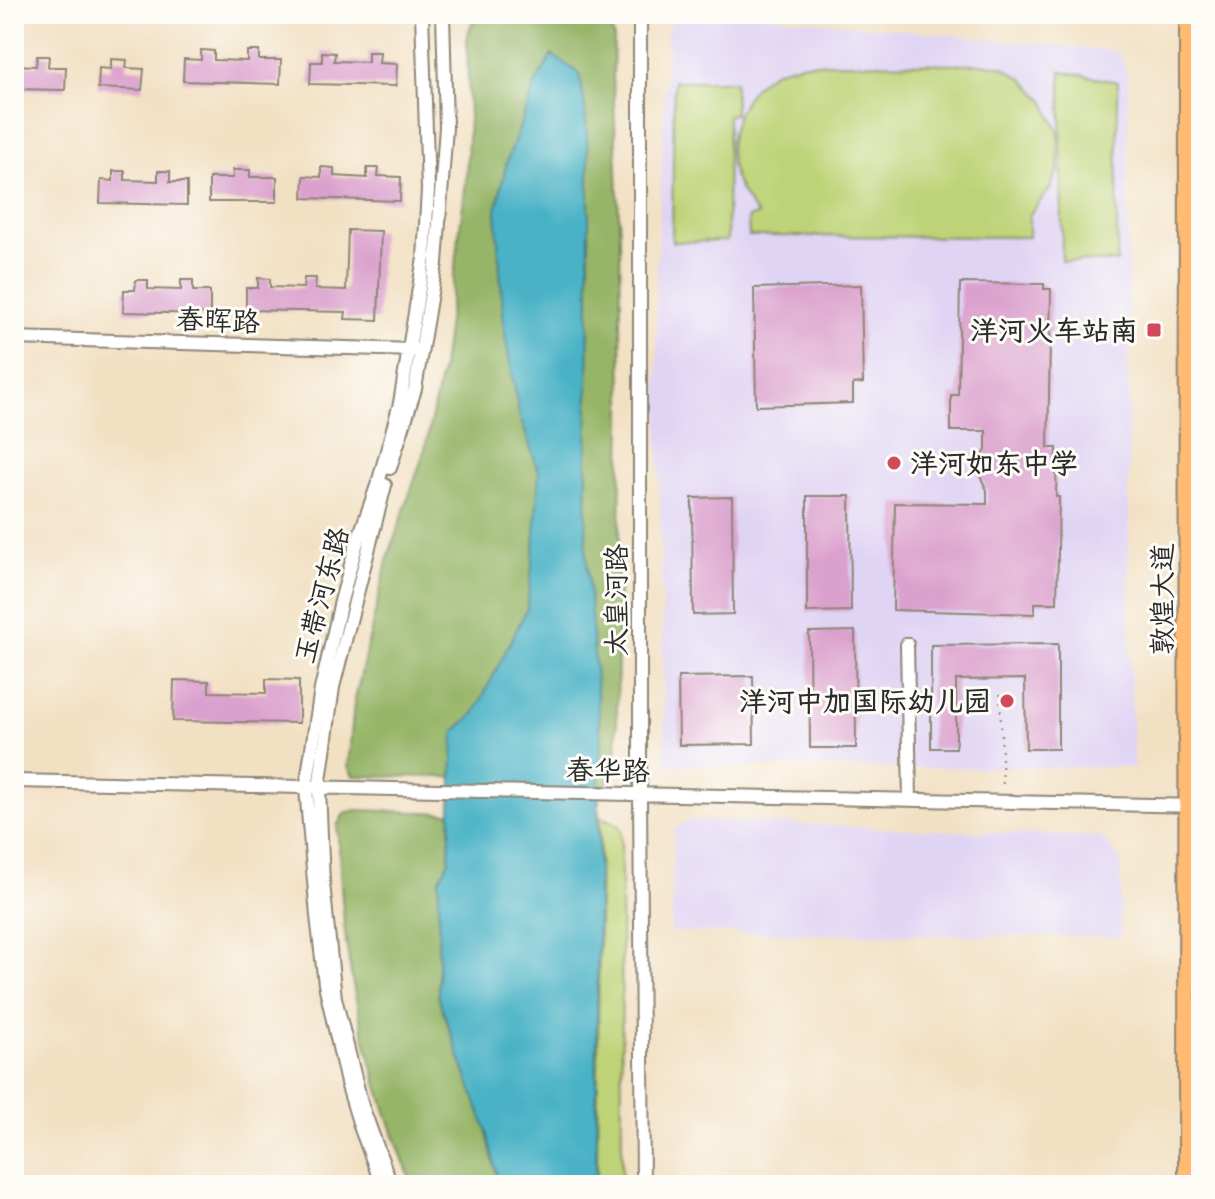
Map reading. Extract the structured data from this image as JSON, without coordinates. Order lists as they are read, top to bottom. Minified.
{"streets":{"main road":["敦煌大道"],"street":["春晖路","玉带河东路","太皇河路","春华路"]},"crossings":[["春晖路","玉带河东路"],["玉带河东路","春华路"],["敦煌大道","春华路"],["太皇河路","春华路"]],"places":{"transit":["洋河火车站南"],"other":["洋河如东中学","洋河中加国际幼儿园"]}}
